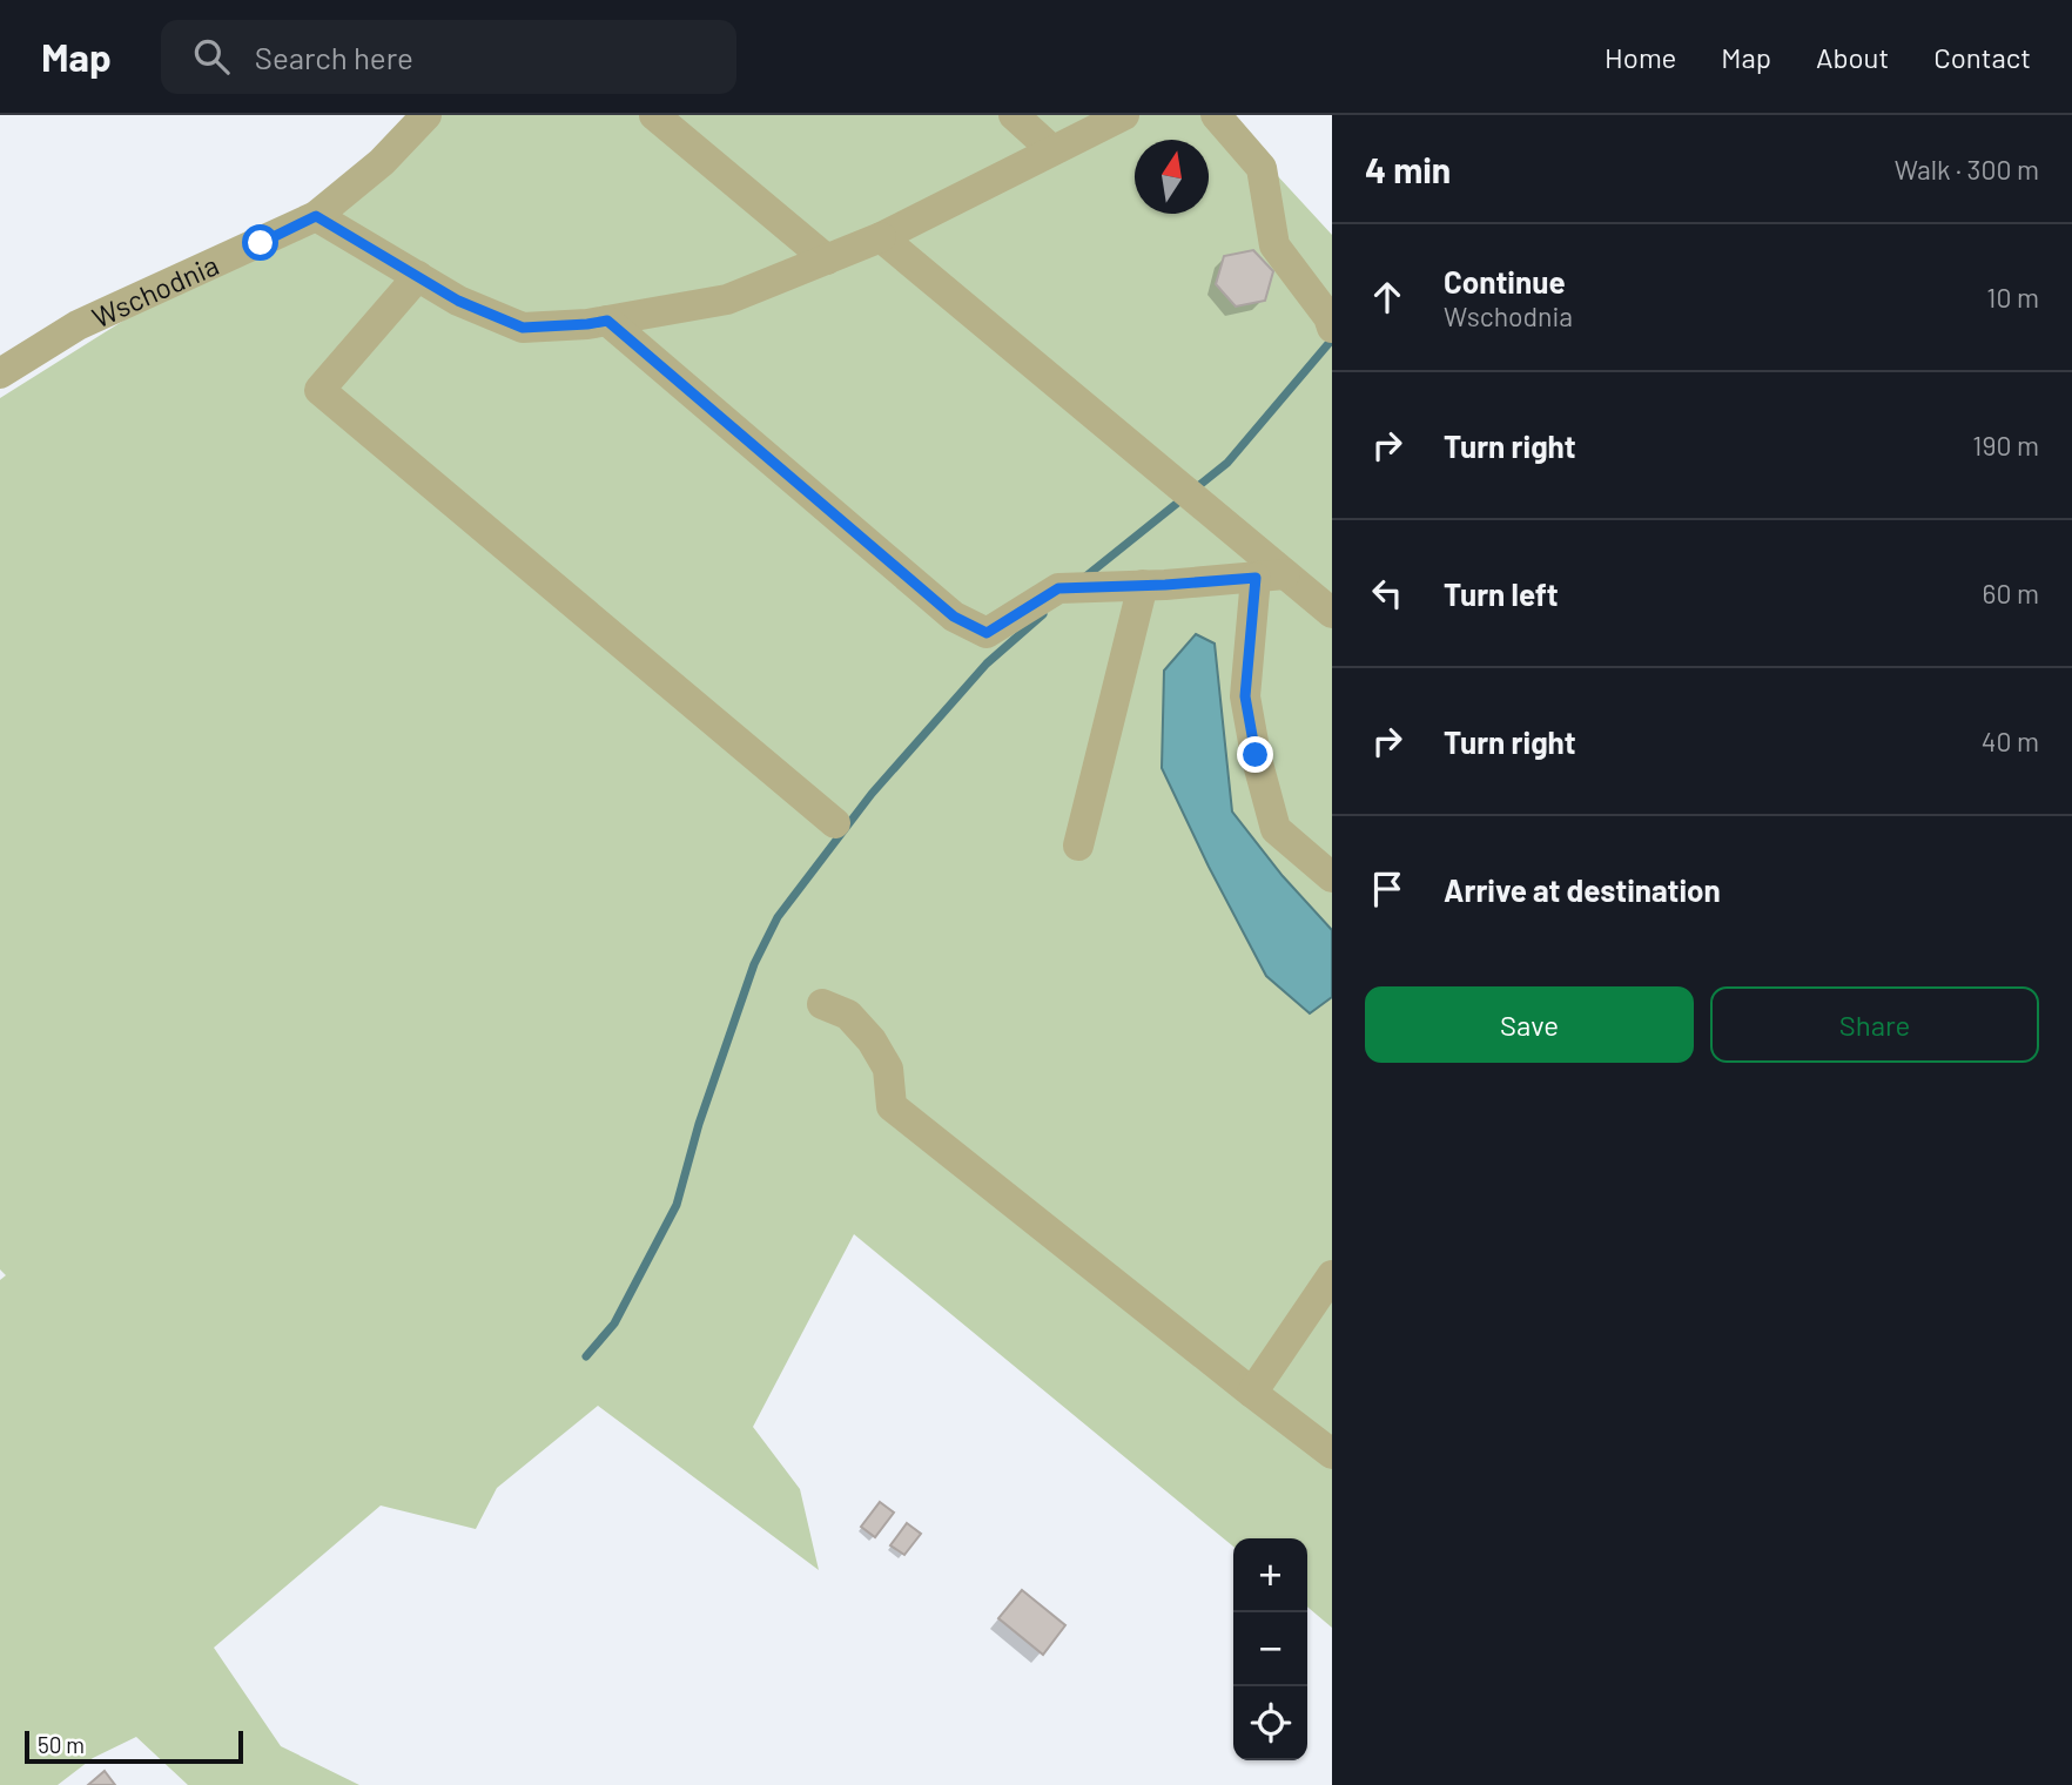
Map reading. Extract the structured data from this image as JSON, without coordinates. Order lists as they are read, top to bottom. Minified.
{"streets":{"street":["Wschodnia"]},"scale_bar":"50 m","north":"top","page":{"header":"Map","search":"Search here","nav":["Home","Map","About","Contact"],"heading":["4 min","Walk · 300 m"],"list":[["Continue","Wschodnia","10 m"],["Turn right","190 m"],["Turn left","60 m"],["Turn right","40 m"],"Arrive at destination"],"buttons":["Save","Share"],"map_buttons":["+","−"],"scale":"50 m"}}
